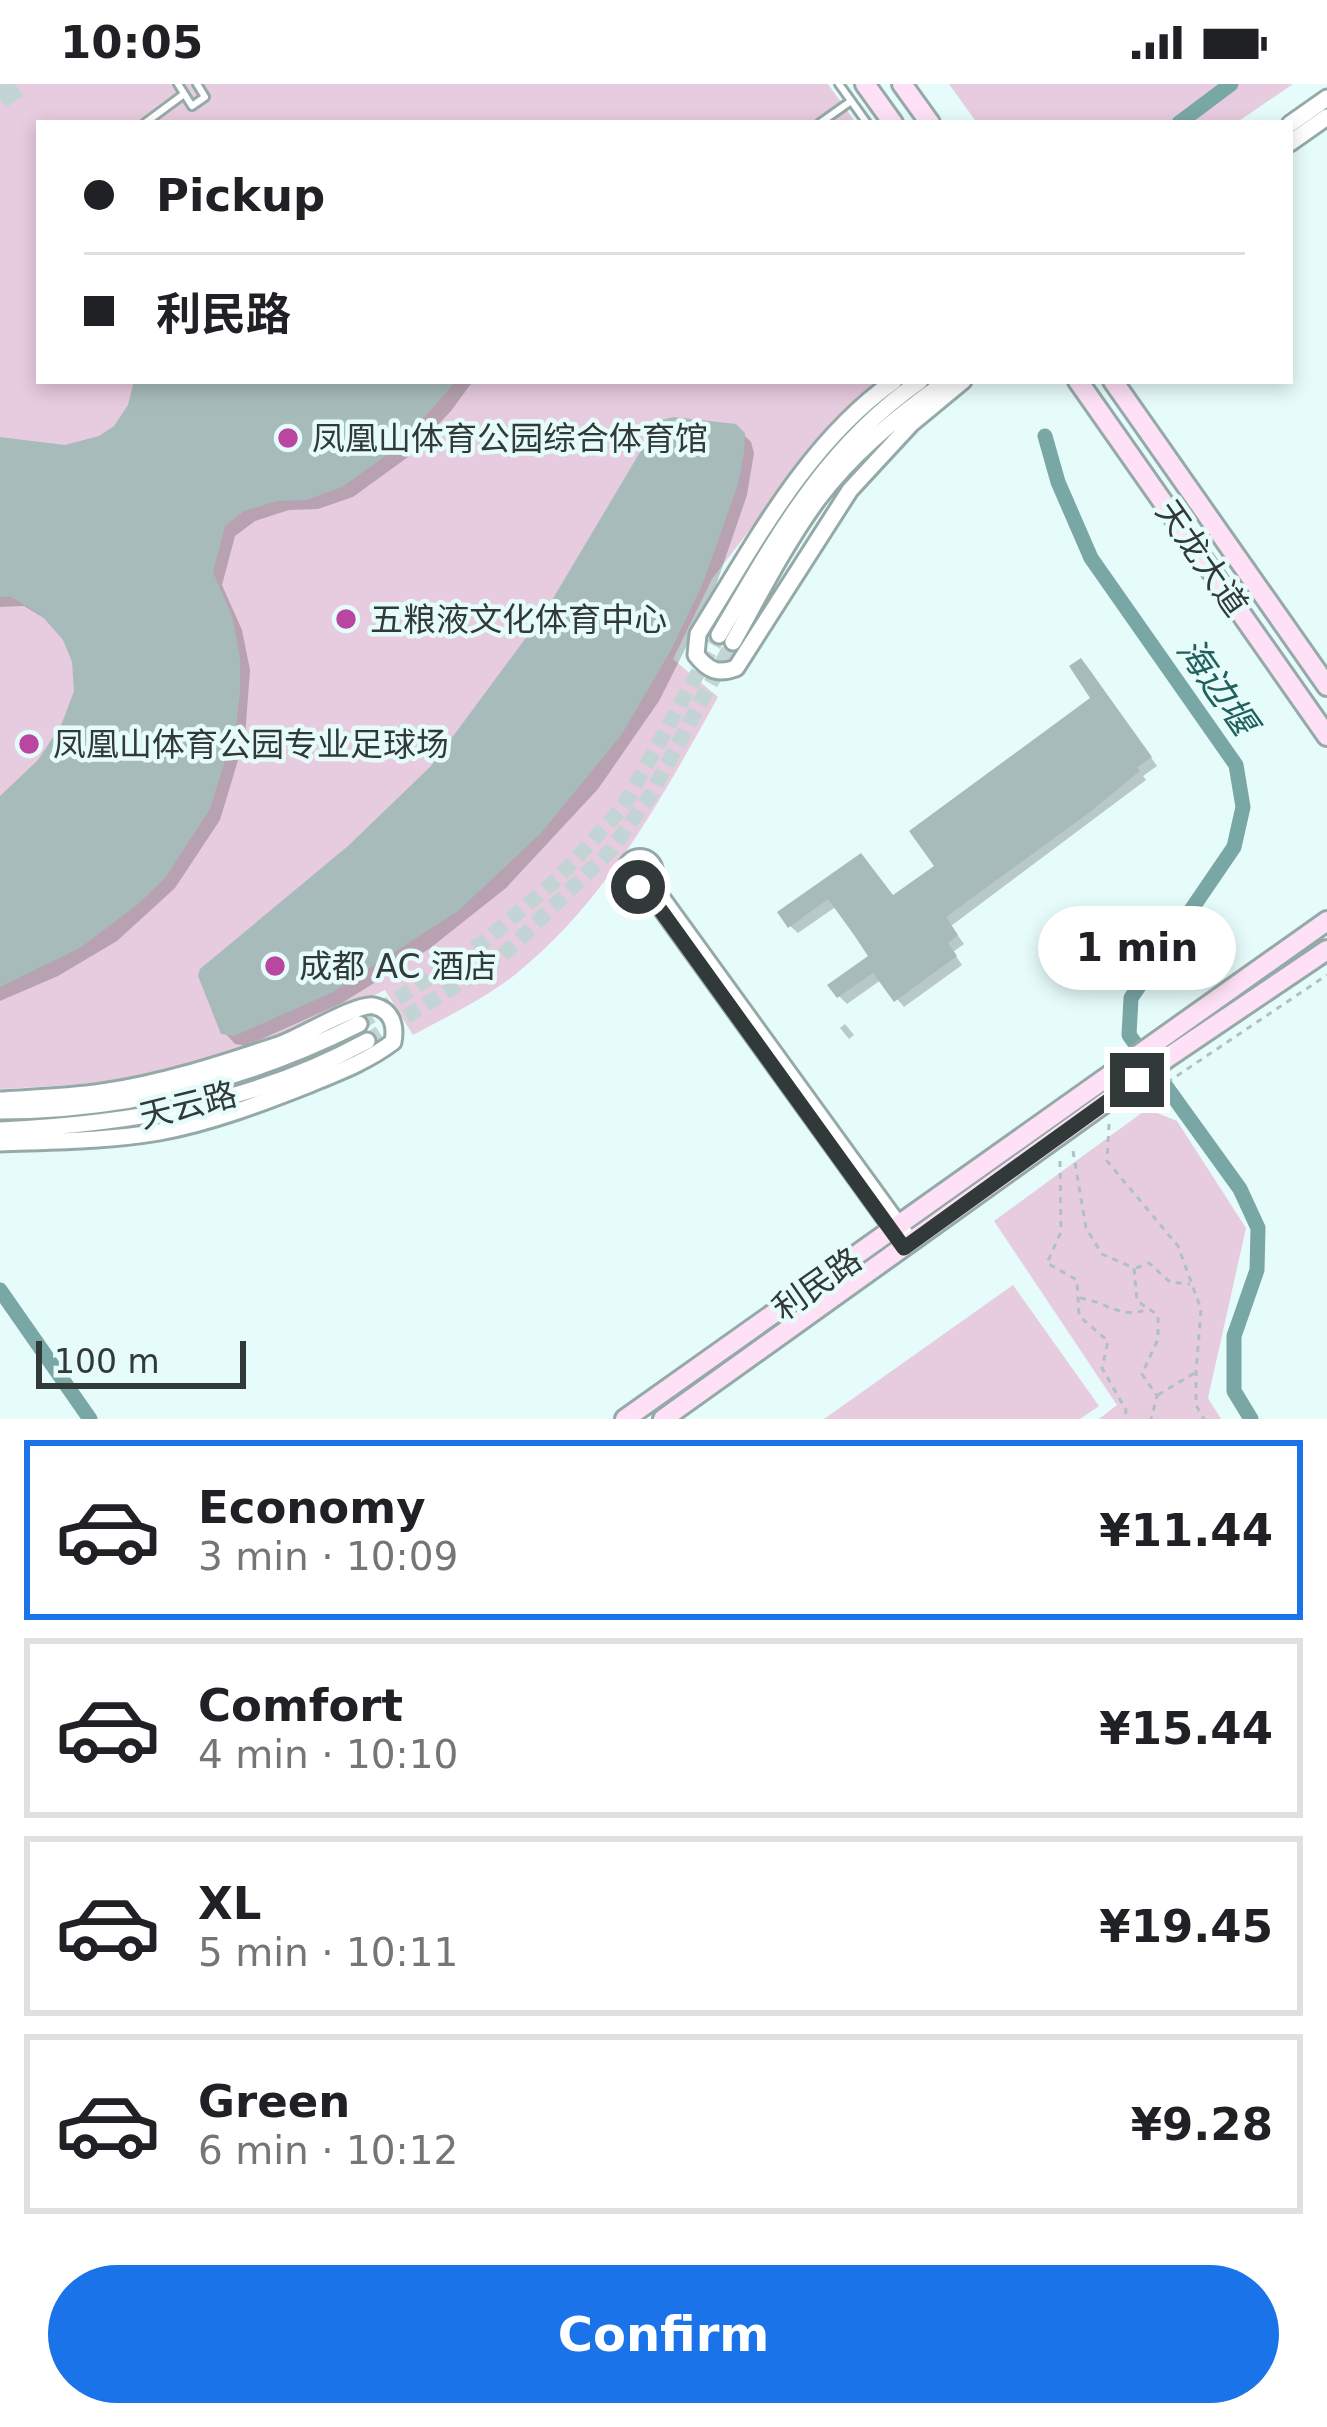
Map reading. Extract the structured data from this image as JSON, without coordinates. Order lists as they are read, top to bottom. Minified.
{"streets":{"main road":["天龙大道","利民路"],"street":["天云路"]},"water":["海边堰"],"places":["凤凰山体育公园综合体育馆","五粮液文化体育中心","凤凰山体育公园专业足球场","成都 AC 酒店"],"scale_bar":"100 m","page":{"status":"10:05","banner":["Pickup","利民路"],"bubble":"1 min","scale":"100 m","list":[{"name":"Economy","note":"3 min · 10:09","value":"¥11.44"},{"name":"Comfort","note":"4 min · 10:10","value":"¥15.44"},{"name":"XL","note":"5 min · 10:11","value":"¥19.45"},{"name":"Green","note":"6 min · 10:12","value":"¥9.28"}],"buttons":"Confirm"}}
